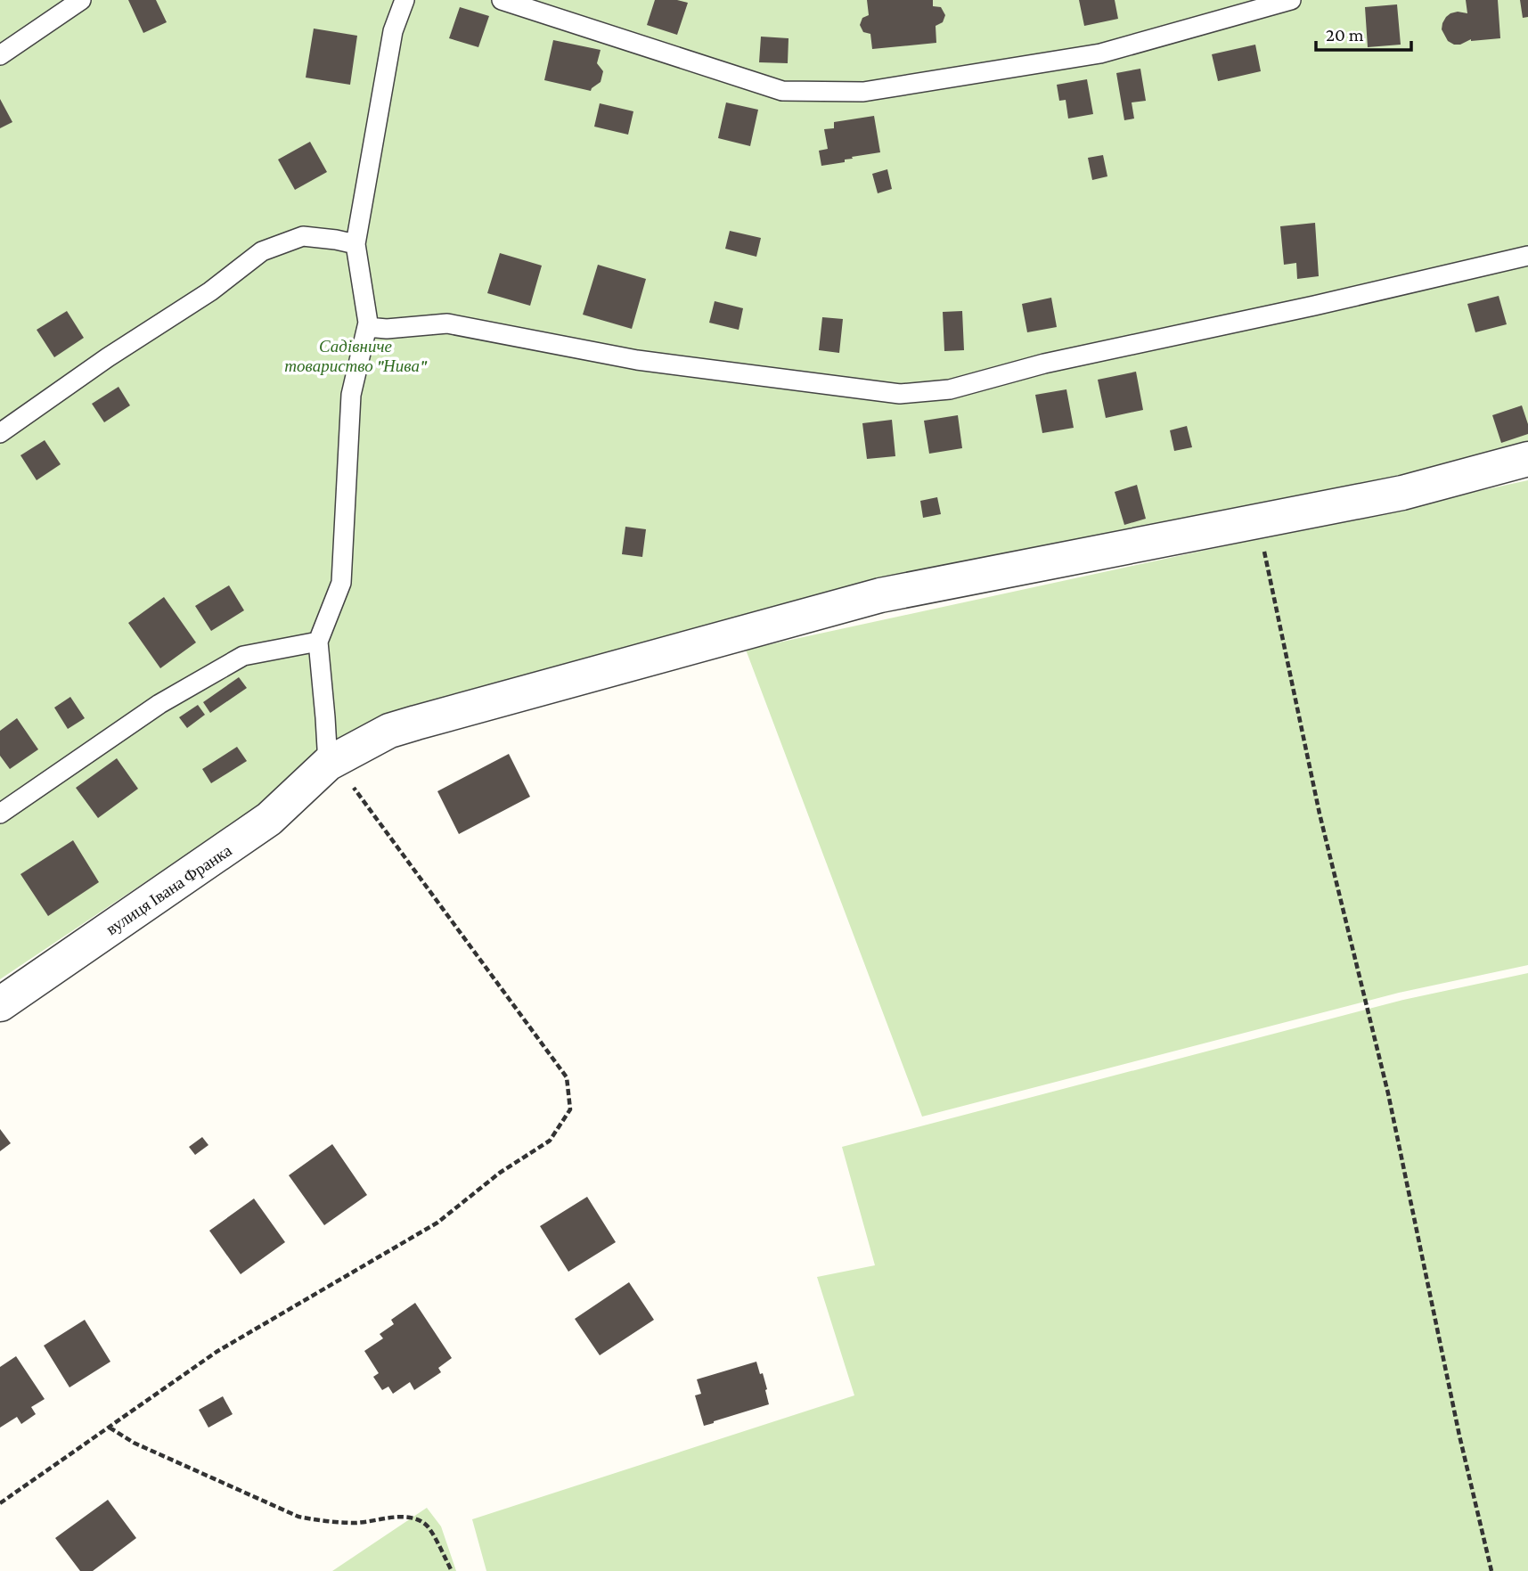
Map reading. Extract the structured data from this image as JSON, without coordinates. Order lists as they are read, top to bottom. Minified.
{"streets":{"street":["вулиця Івана Франка"]},"parks":["Садівниче товариство \"Нива\""],"scale_bar":"20 m"}
